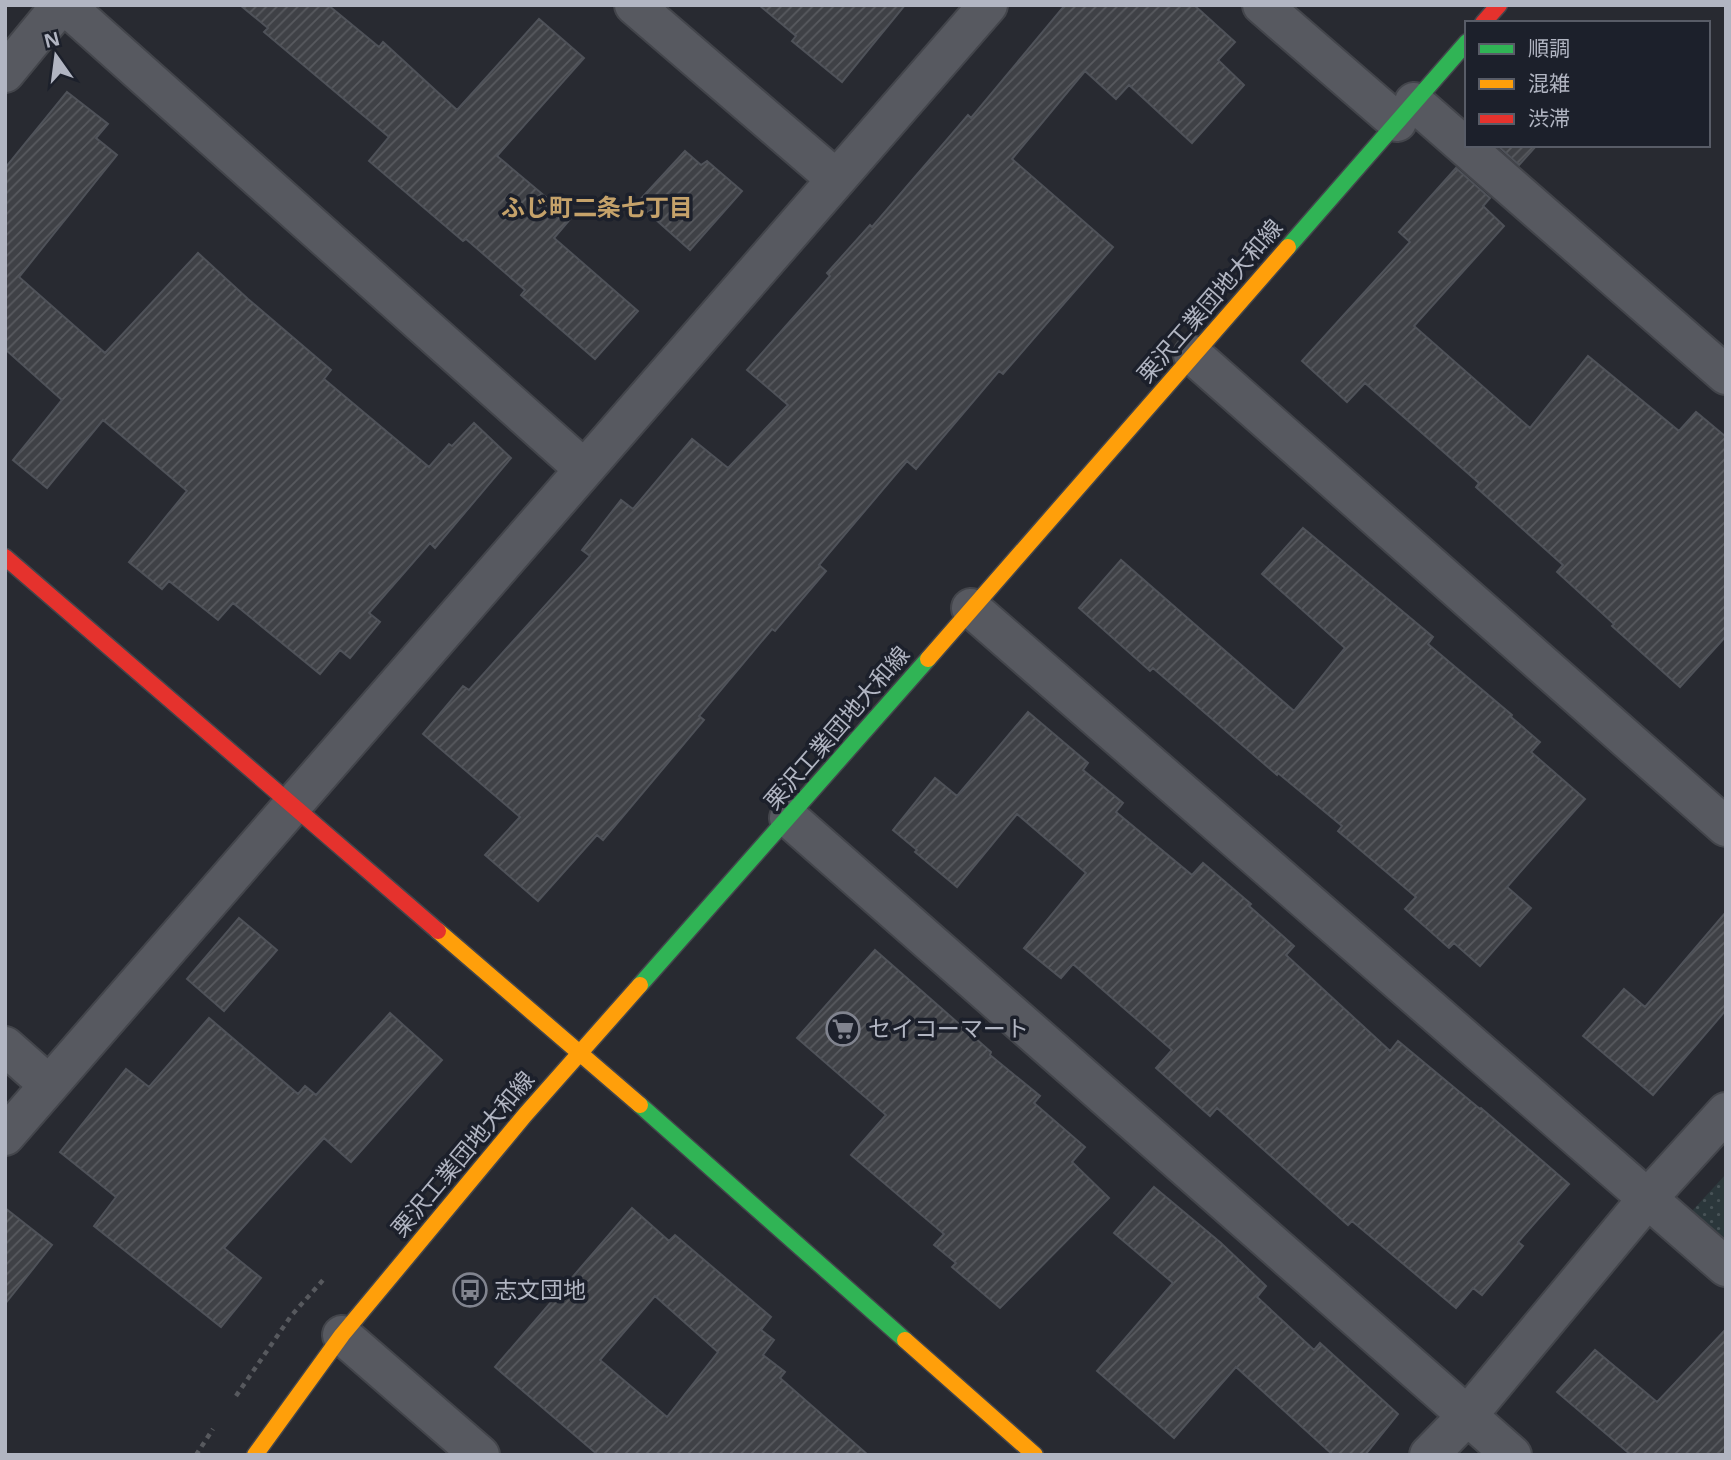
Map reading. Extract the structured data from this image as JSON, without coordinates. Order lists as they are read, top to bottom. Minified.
{"streets":{"main road":["栗沢工業団地大和線"]},"districts":["ふじ町二条七丁目"],"places":{"supermarket":["セイコーマート"],"bus stop":["志文団地"]},"legend":["順調","混雑","渋滞"],"north":"top"}
